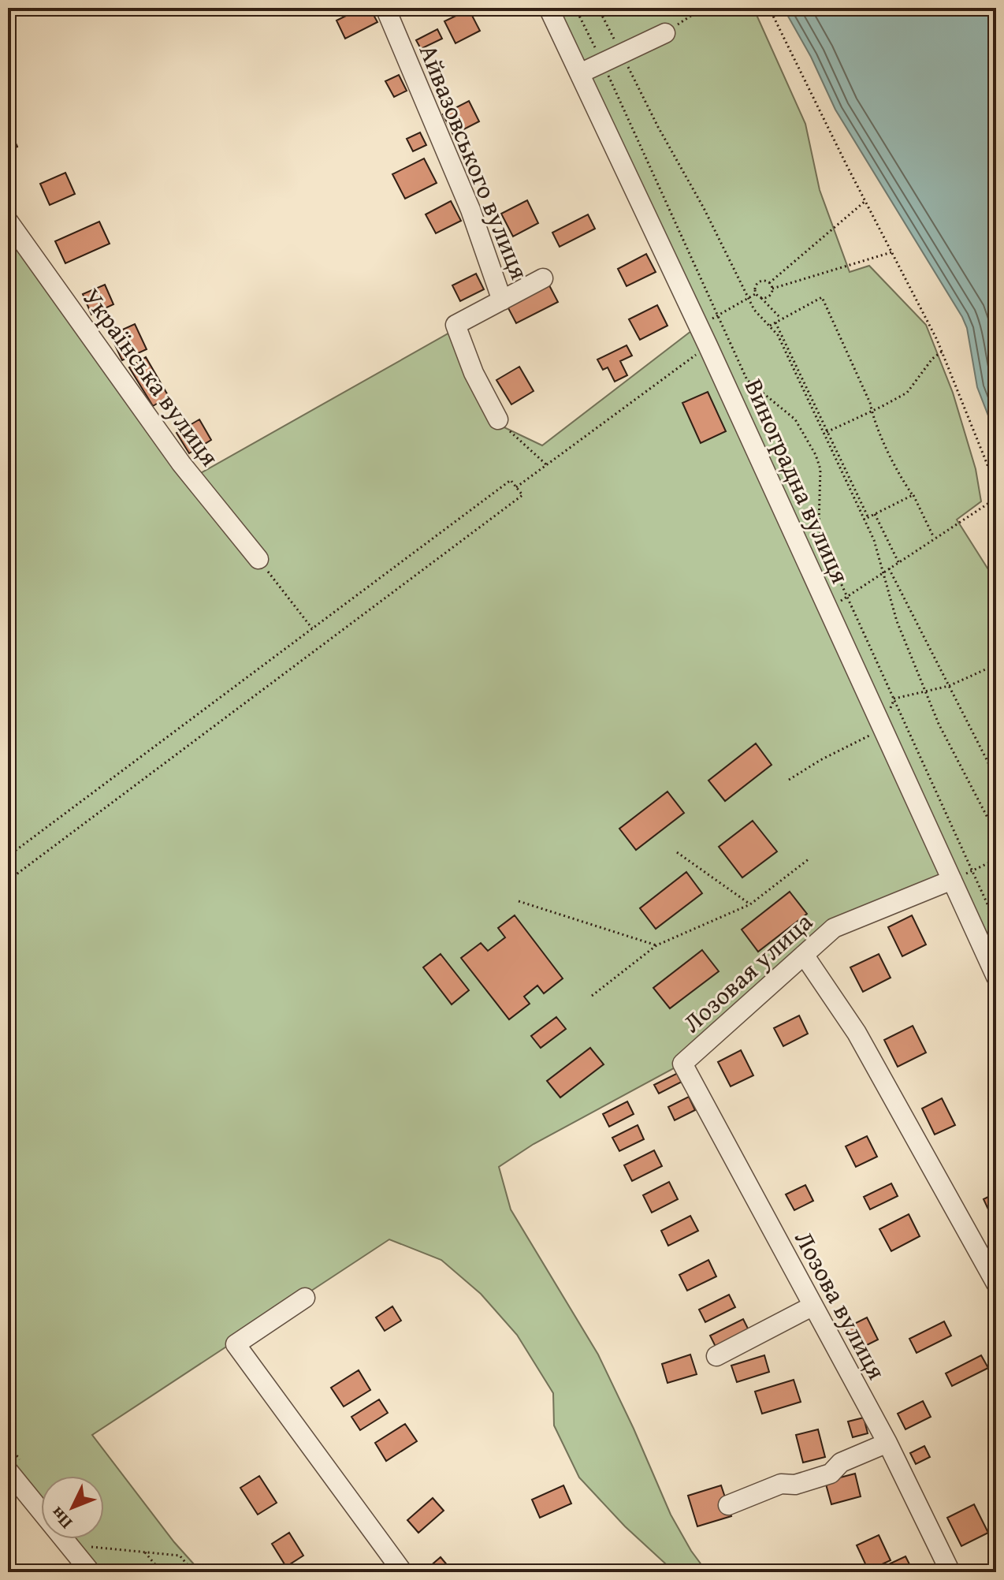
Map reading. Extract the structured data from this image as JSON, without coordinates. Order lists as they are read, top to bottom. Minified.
{"streets":{"street":["Айвазовського вулиця","Українська вулиця","Виноградна вулиця","Лозовая улица","Лозова вулиця"]},"crossings":[["Виноградна вулиця","Лозовая улица"],["Лозовая улица","Лозова вулиця"]],"north":"bottom left"}
